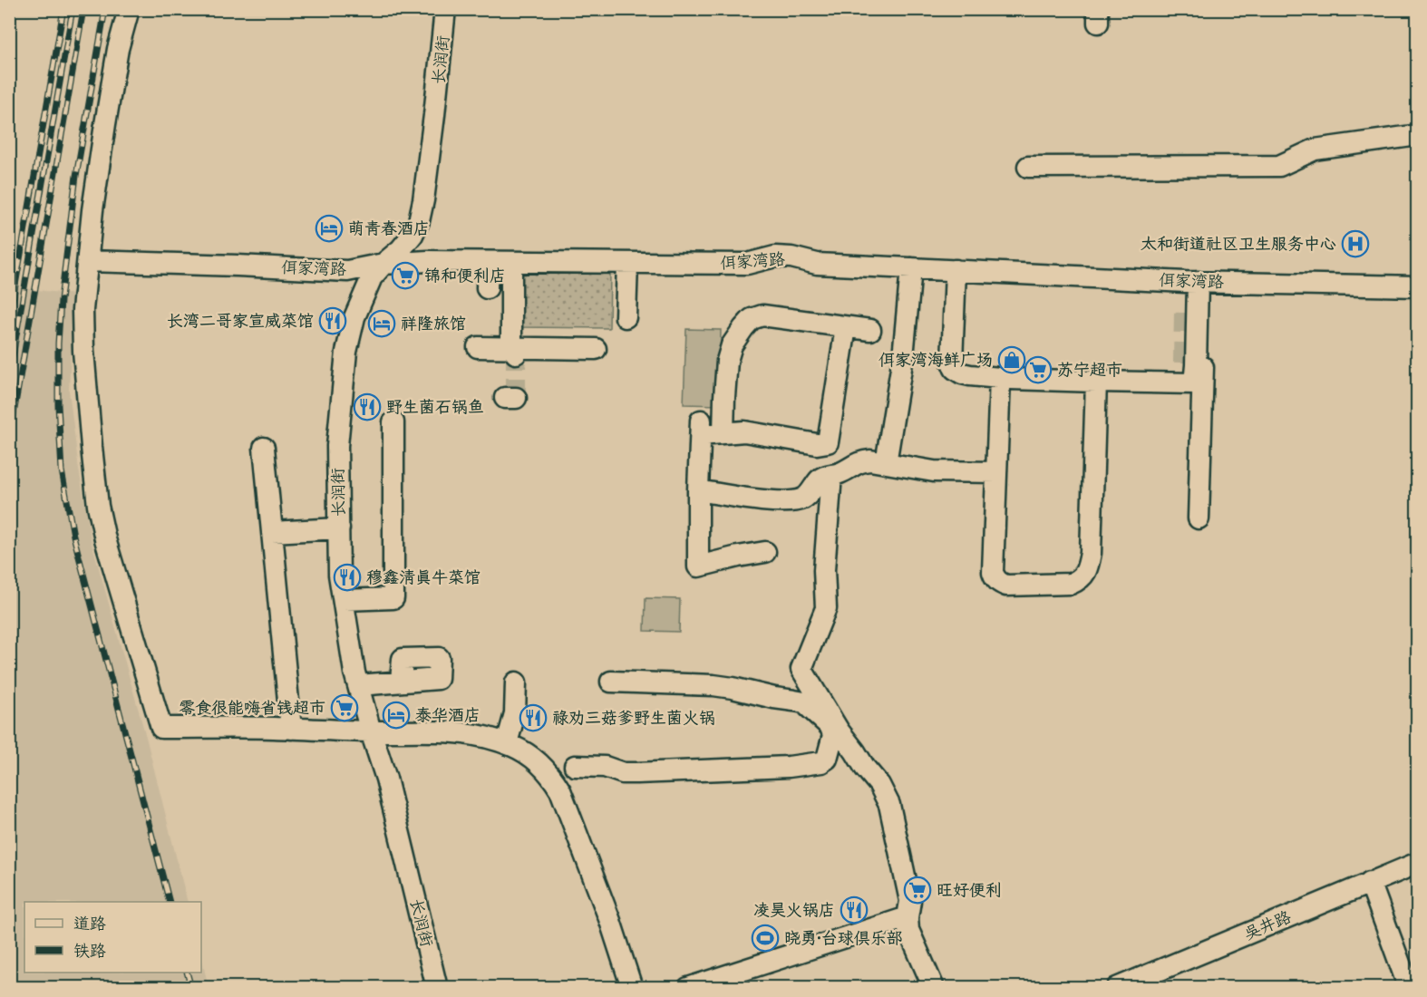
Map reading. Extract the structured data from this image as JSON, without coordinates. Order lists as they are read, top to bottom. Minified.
{"streets":{"street":["长润街","佴家湾路","吴井路"]},"crossings":[["长润街","佴家湾路"]],"places":{"hotel":["萌青春酒店","祥隆旅馆","泰华酒店"],"hospital":["太和街道社区卫生服务中心"],"supermarket":["锦和便利店","苏宁超市","零食很能嗨省钱超市","旺好便利"],"restaurant":["长湾二哥家宣威菜馆","野生菌石锅鱼","穆鑫清真牛菜馆","禄劝三菇爹野生菌火锅","凌昊火锅店"],"shop":["佴家湾海鲜广场"],"sports":["晓勇·台球俱乐部"]},"legend":["道路","铁路"]}
